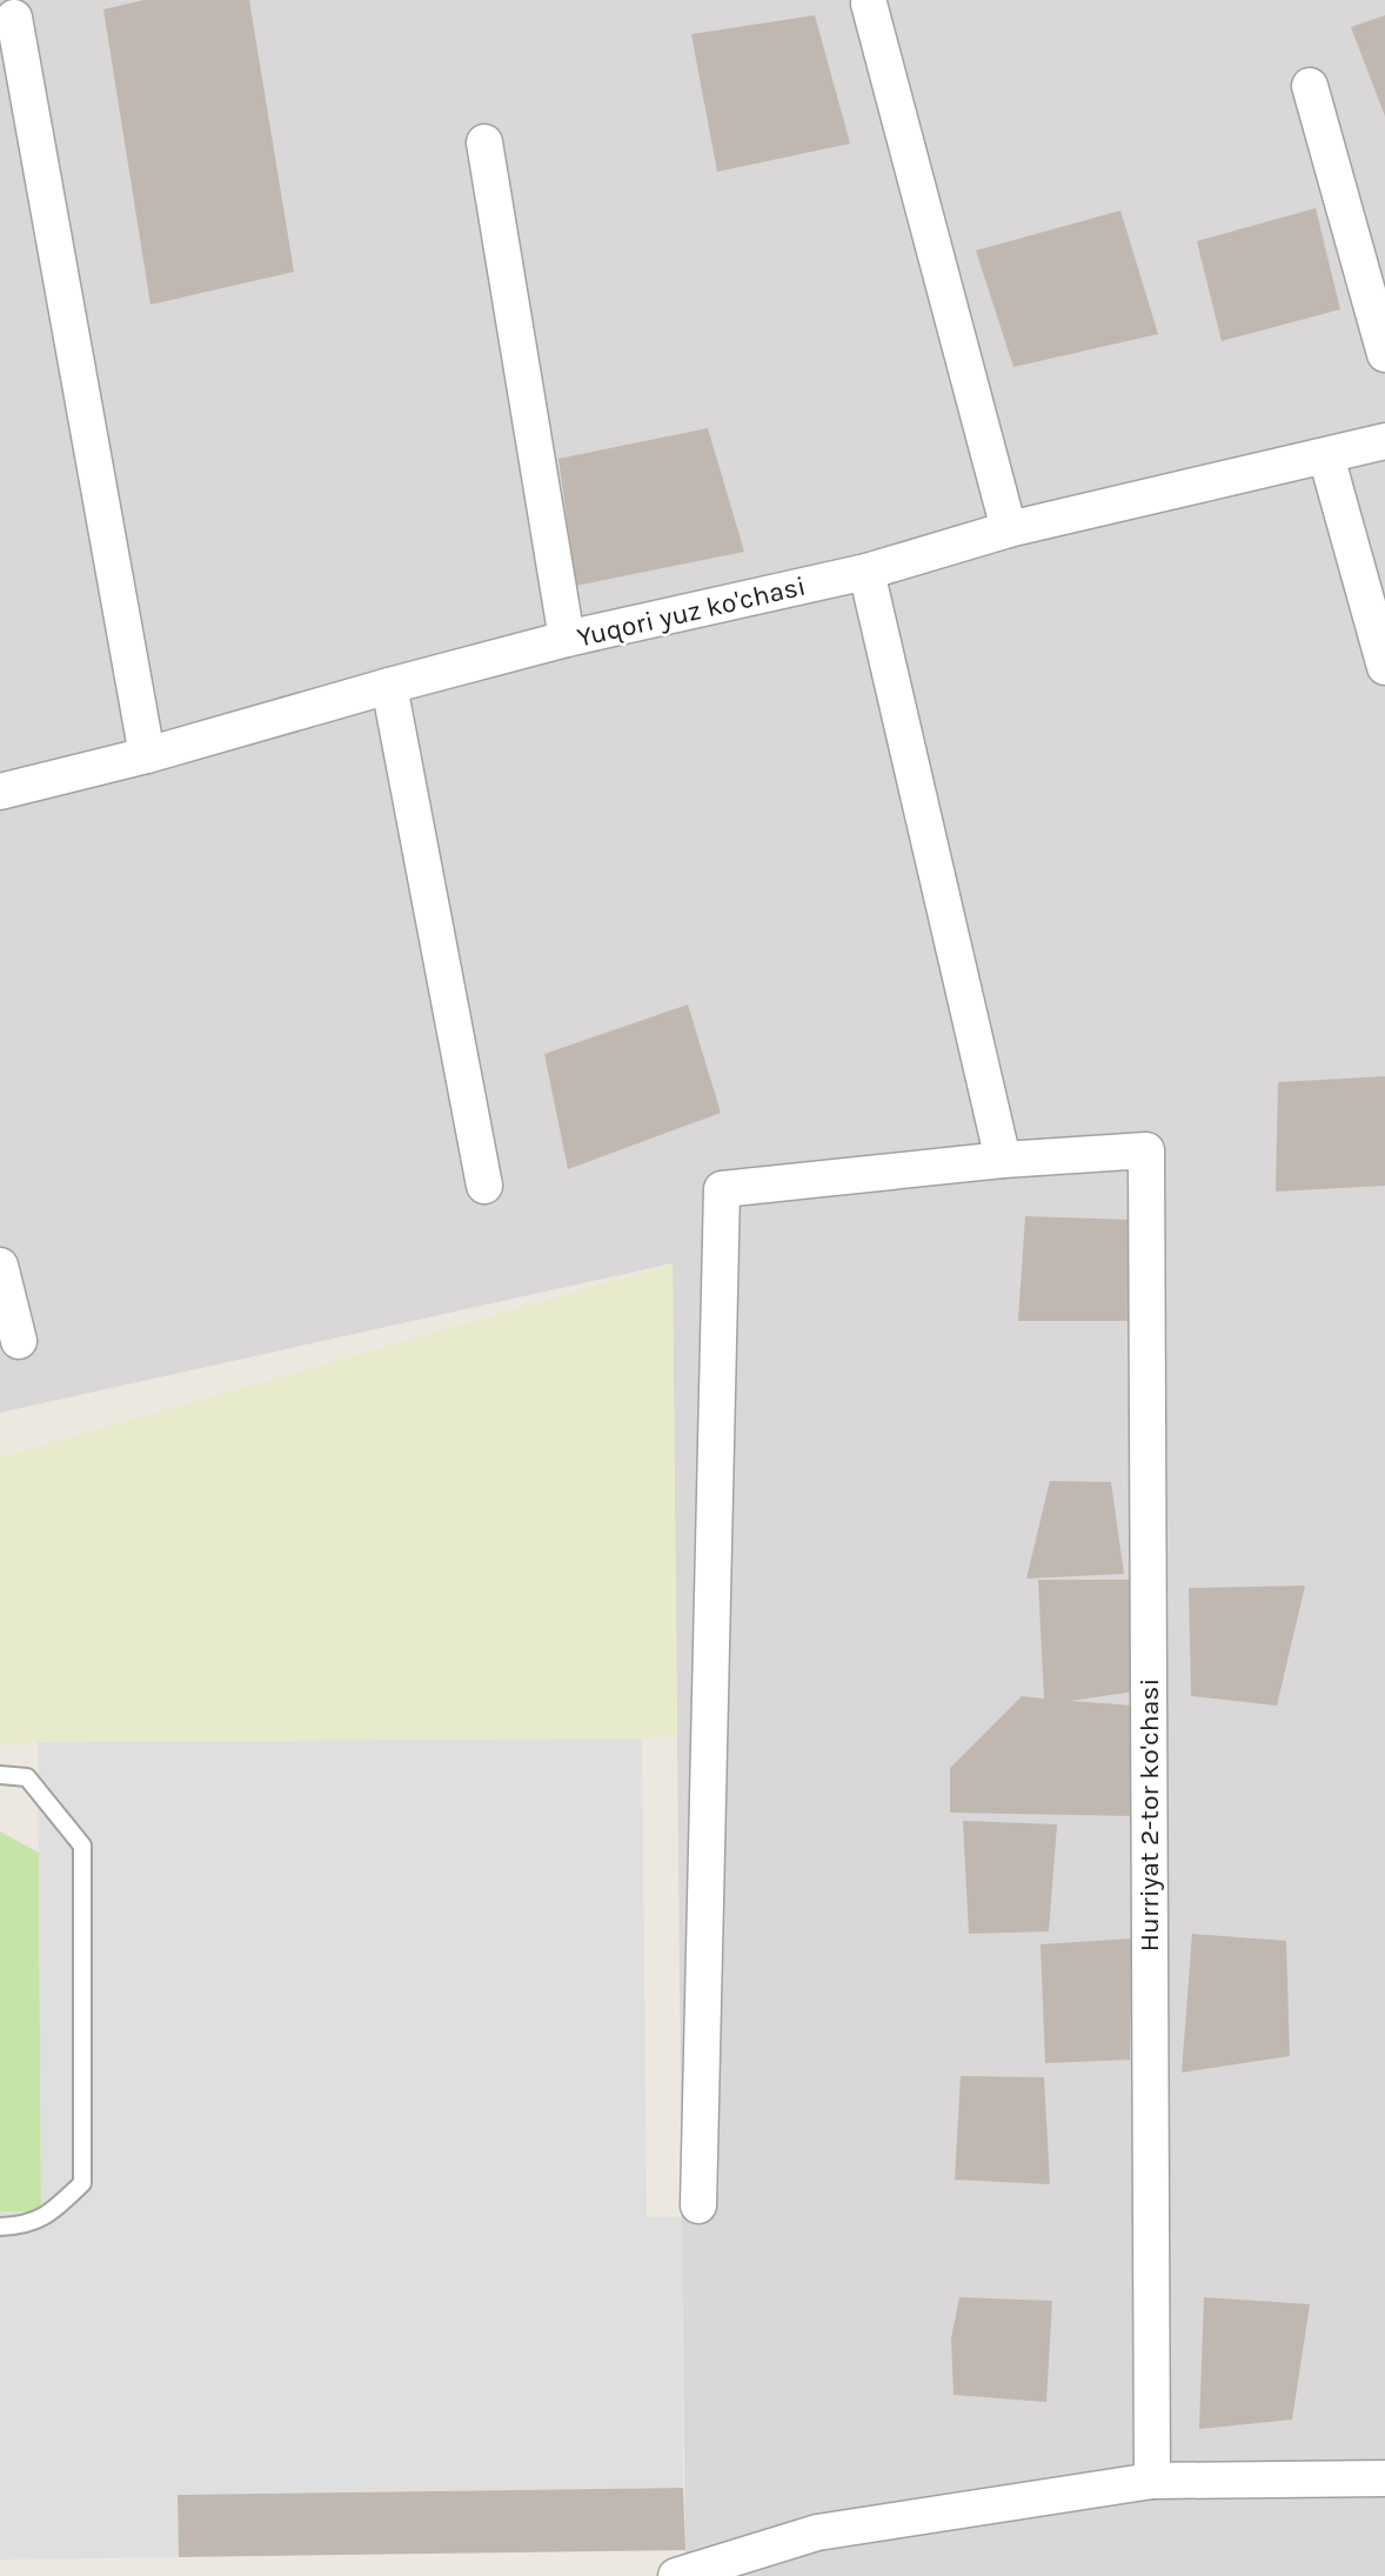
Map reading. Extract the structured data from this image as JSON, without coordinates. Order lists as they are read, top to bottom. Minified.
{"streets":{"street":["Yuqori yuz ko'chasi","Hurriyat 2-tor ko'chasi"]}}
